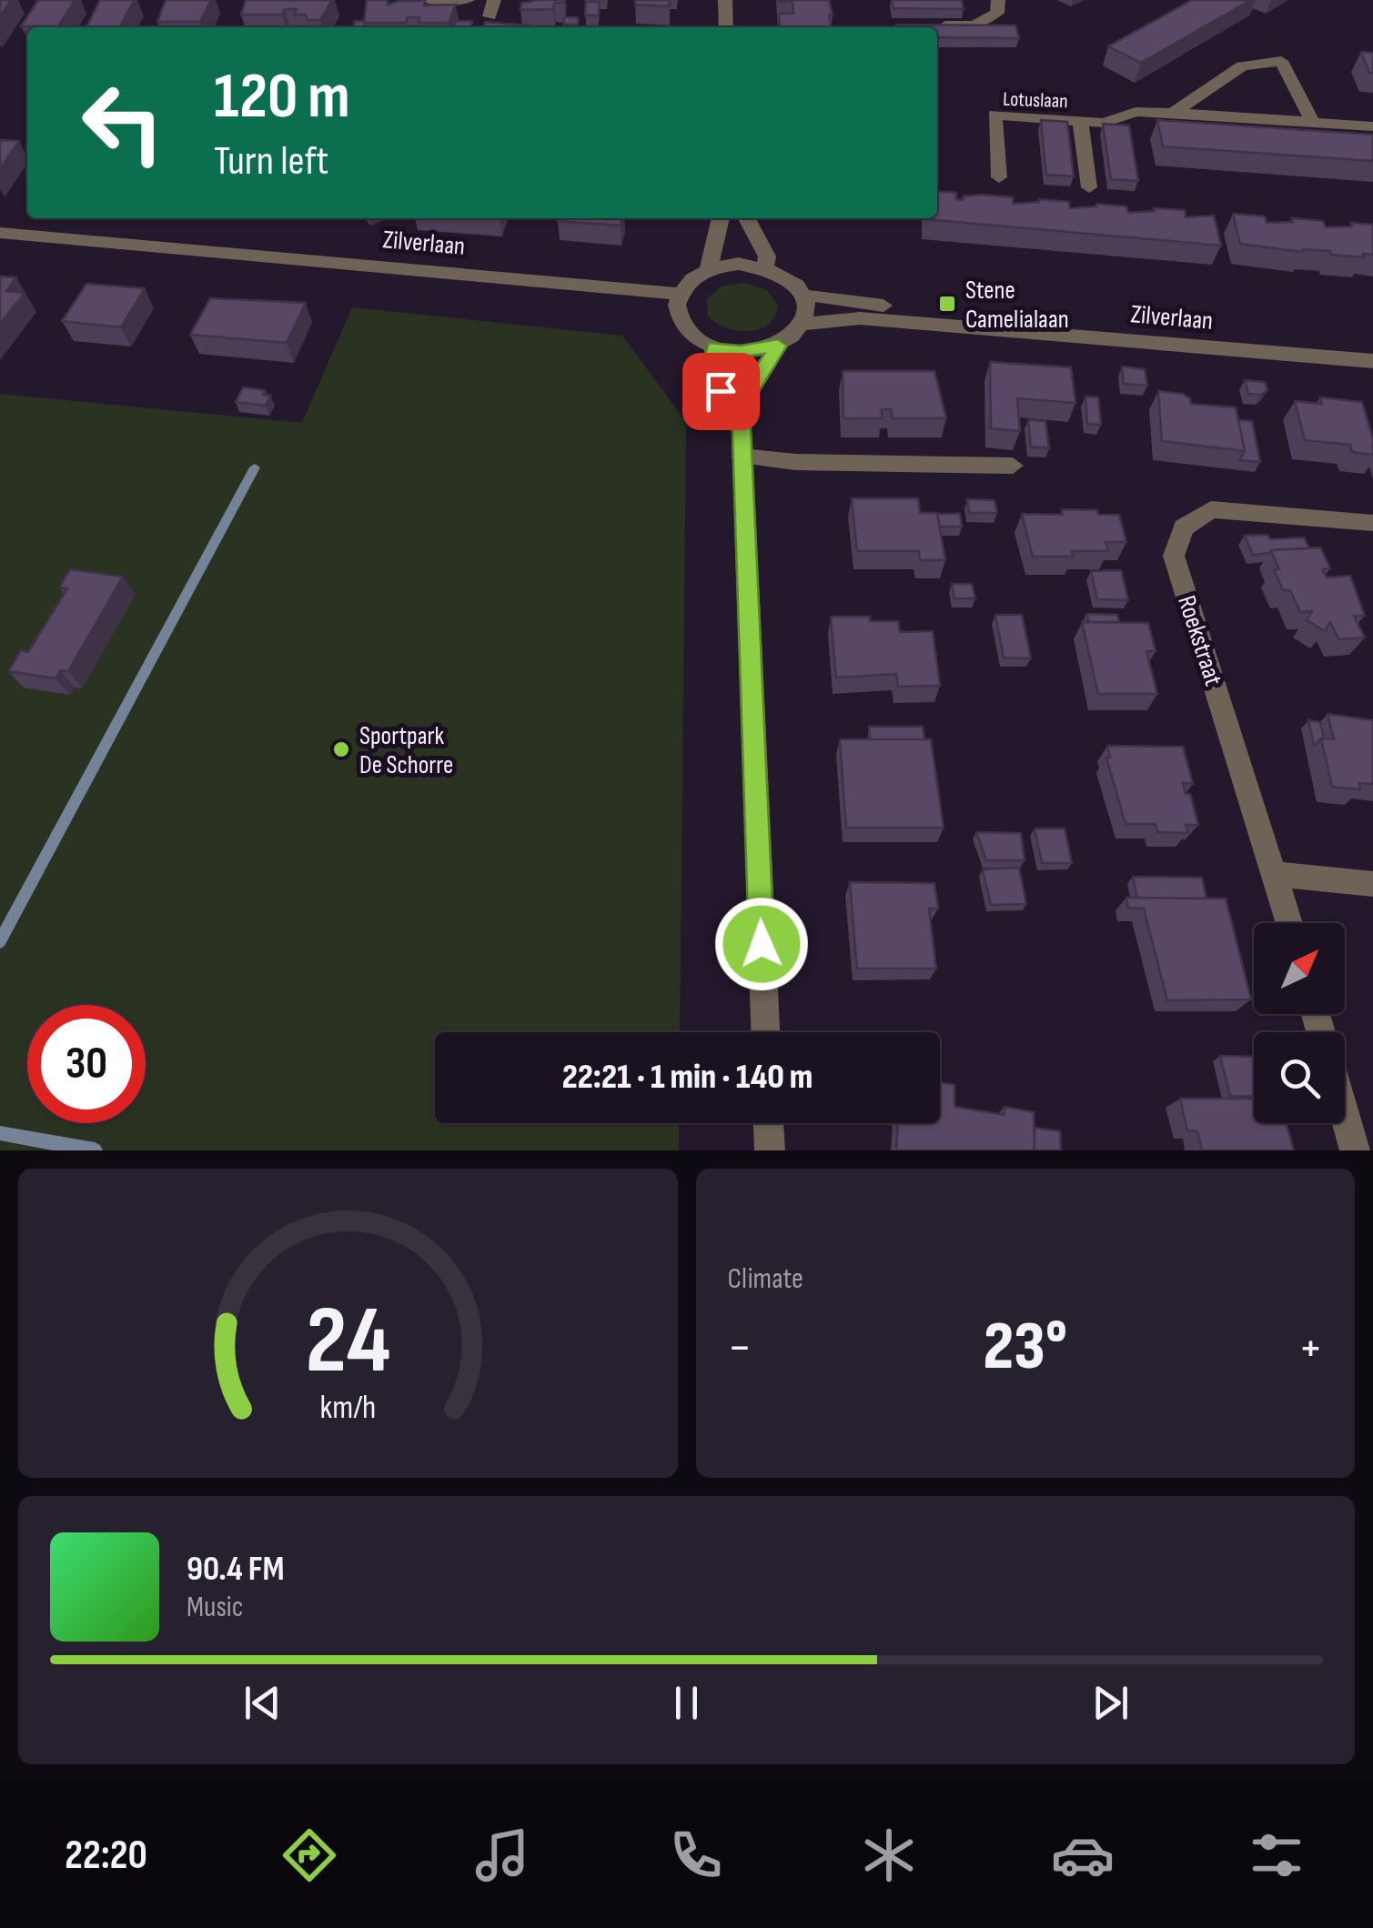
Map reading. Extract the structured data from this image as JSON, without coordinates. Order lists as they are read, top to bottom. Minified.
{"streets":{"street":["Lotuslaan","Zilverlaan","Roekstraat"]},"places":{"transit":["Stene Camelialaan"],"other":["Sportpark De Schorre"]},"north":"top right","page":{"turn":["120 m","Turn left"],"limit":"30","trip":"22:21 · 1 min · 140 m","tile":"Climate","heat":["−","23°","+"],"song":["90.4 FM","Music"],"tabs":"22:20","gauge":["24","km/h"]}}
